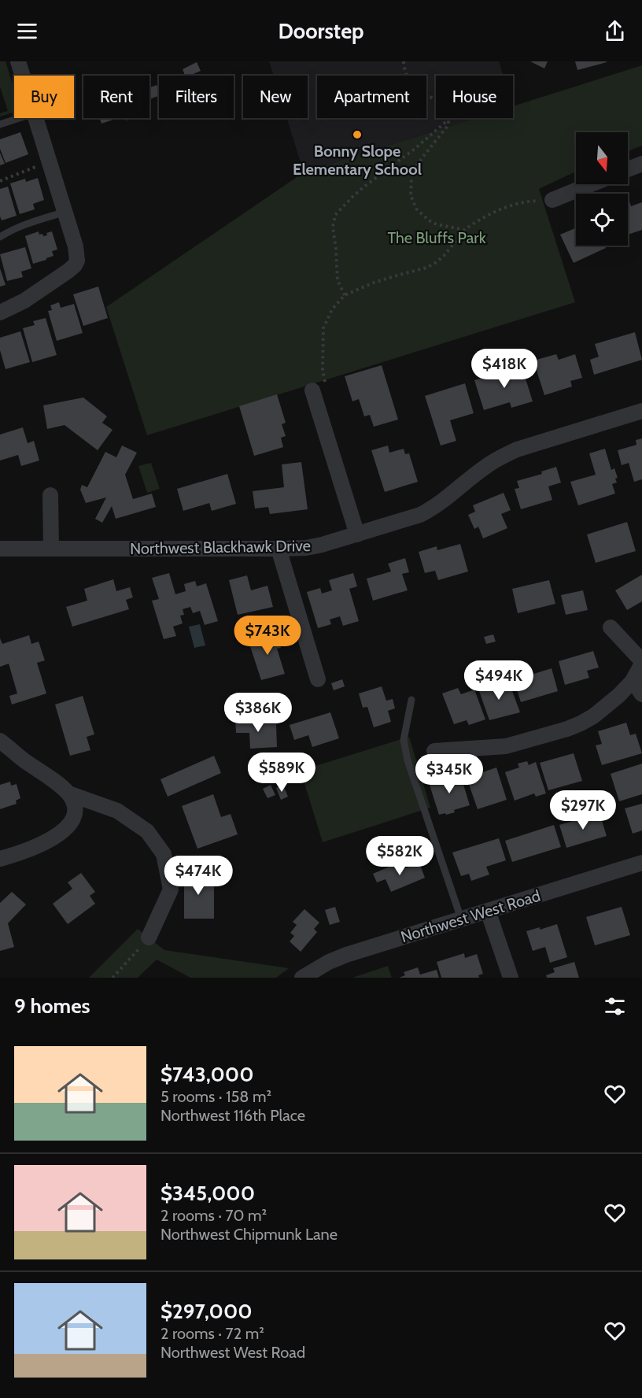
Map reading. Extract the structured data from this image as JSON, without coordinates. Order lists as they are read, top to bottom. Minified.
{"streets":{"street":["Northwest Blackhawk Drive","Northwest West Road"]},"parks":["The Bluffs Park"],"places":["Bonny Slope Elementary School"],"north":"bottom","page":{"header":"Doorstep","chip":["Buy","Rent","Filters","New","Apartment","House"],"price":["$418K","$743K","$494K","$386K","$589K","$345K","$297K","$582K","$474K"],"heading":"9 homes","list":[{"name":"$743,000","note":"5 rooms · 158 m² · Northwest 116th Place"},{"name":"$345,000","note":"2 rooms · 70 m² · Northwest Chipmunk Lane"},{"name":"$297,000","note":"2 rooms · 72 m² · Northwest West Road"}]}}
